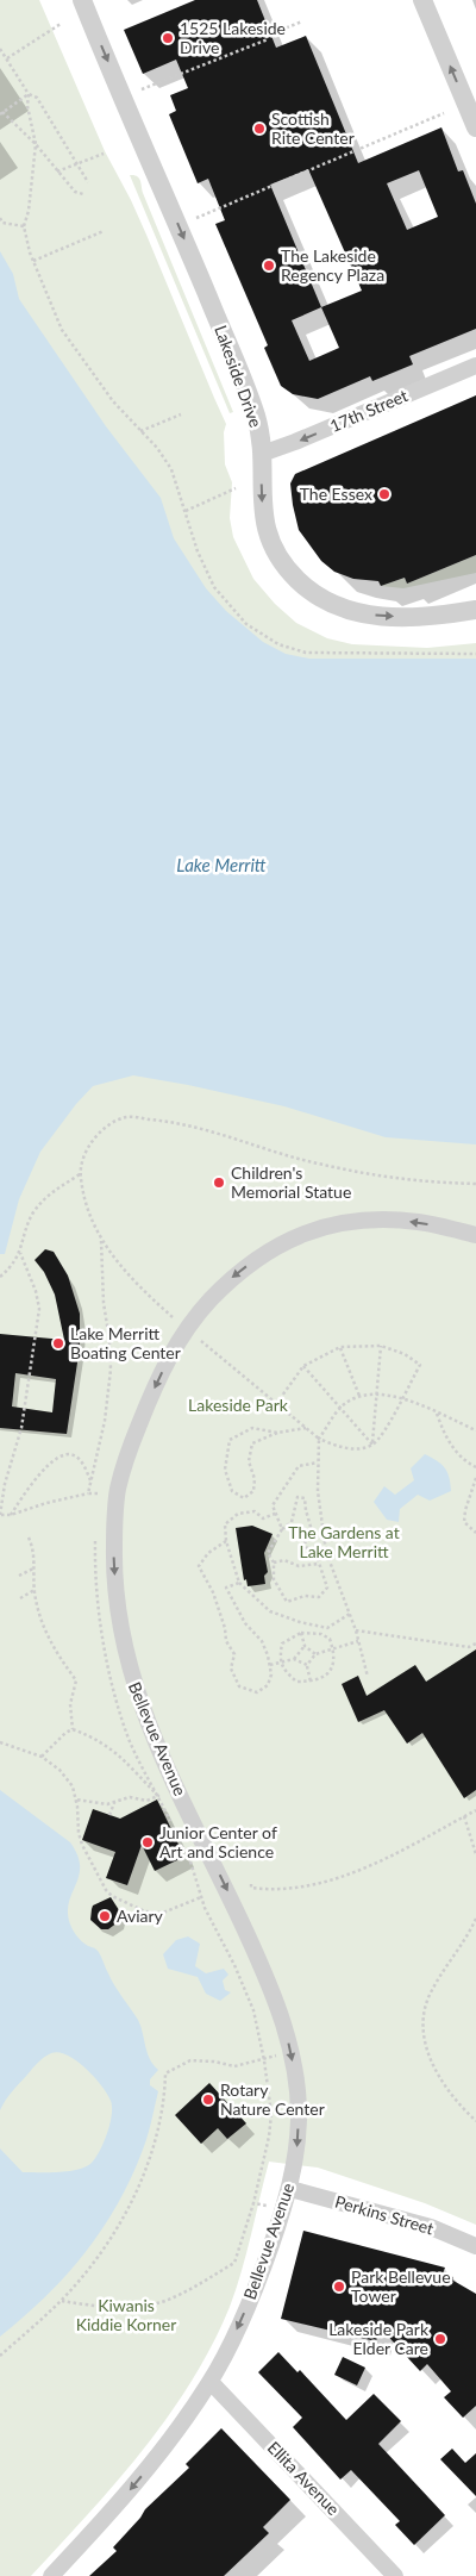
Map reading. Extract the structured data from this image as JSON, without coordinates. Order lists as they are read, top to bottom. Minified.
{"streets":{"street":["Lakeside Drive","17th Street","Bellevue Avenue","Perkins Street","Ellita Avenue"]},"crossings":[["Lakeside Drive","17th Street"],["Bellevue Avenue","Perkins Street"],["Bellevue Avenue","Ellita Avenue"]],"one_way":["Lakeside Drive","17th Street","Bellevue Avenue"],"water":["Lake Merritt"],"parks":["Lakeside Park","The Gardens at Lake Merritt","Kiwanis Kiddie Korner"],"places":["1525 Lakeside Drive","Scottish Rite Center","The Lakeside Regency Plaza","The Essex","Children's Memorial Statue","Lake Merritt Boating Center","Junior Center of Art and Science","Aviary","Rotary Nature Center","Park Bellevue Tower","Lakeside Park Elder Care"]}
